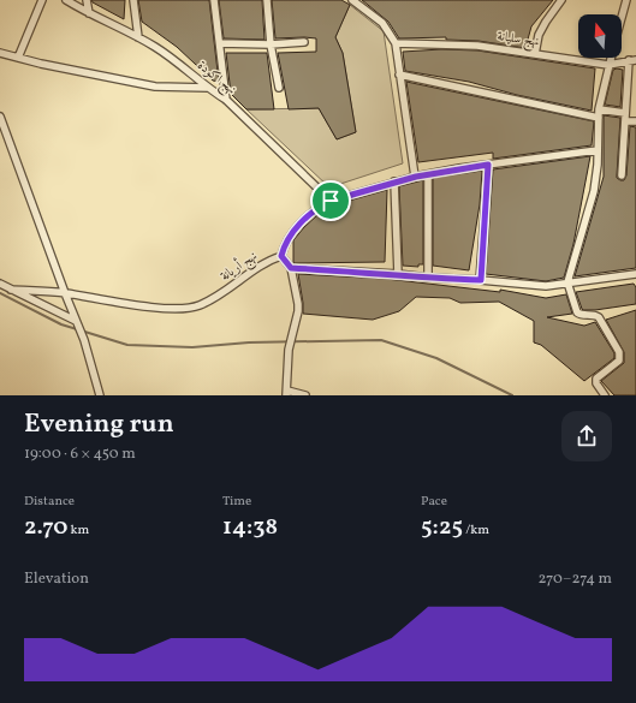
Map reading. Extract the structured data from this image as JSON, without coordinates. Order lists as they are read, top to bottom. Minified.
{"streets":{"street":["نهج سليانة","نهج اكودة","نهج أريانة"]},"north":"top","page":{"heading":["Evening run","19:00 · 6 × 450 m"],"stats":[["Distance","2.70 km"],["Time","14:38"],["Pace","5:25 /km"]],"chart":["Elevation","270–274 m"]}}
